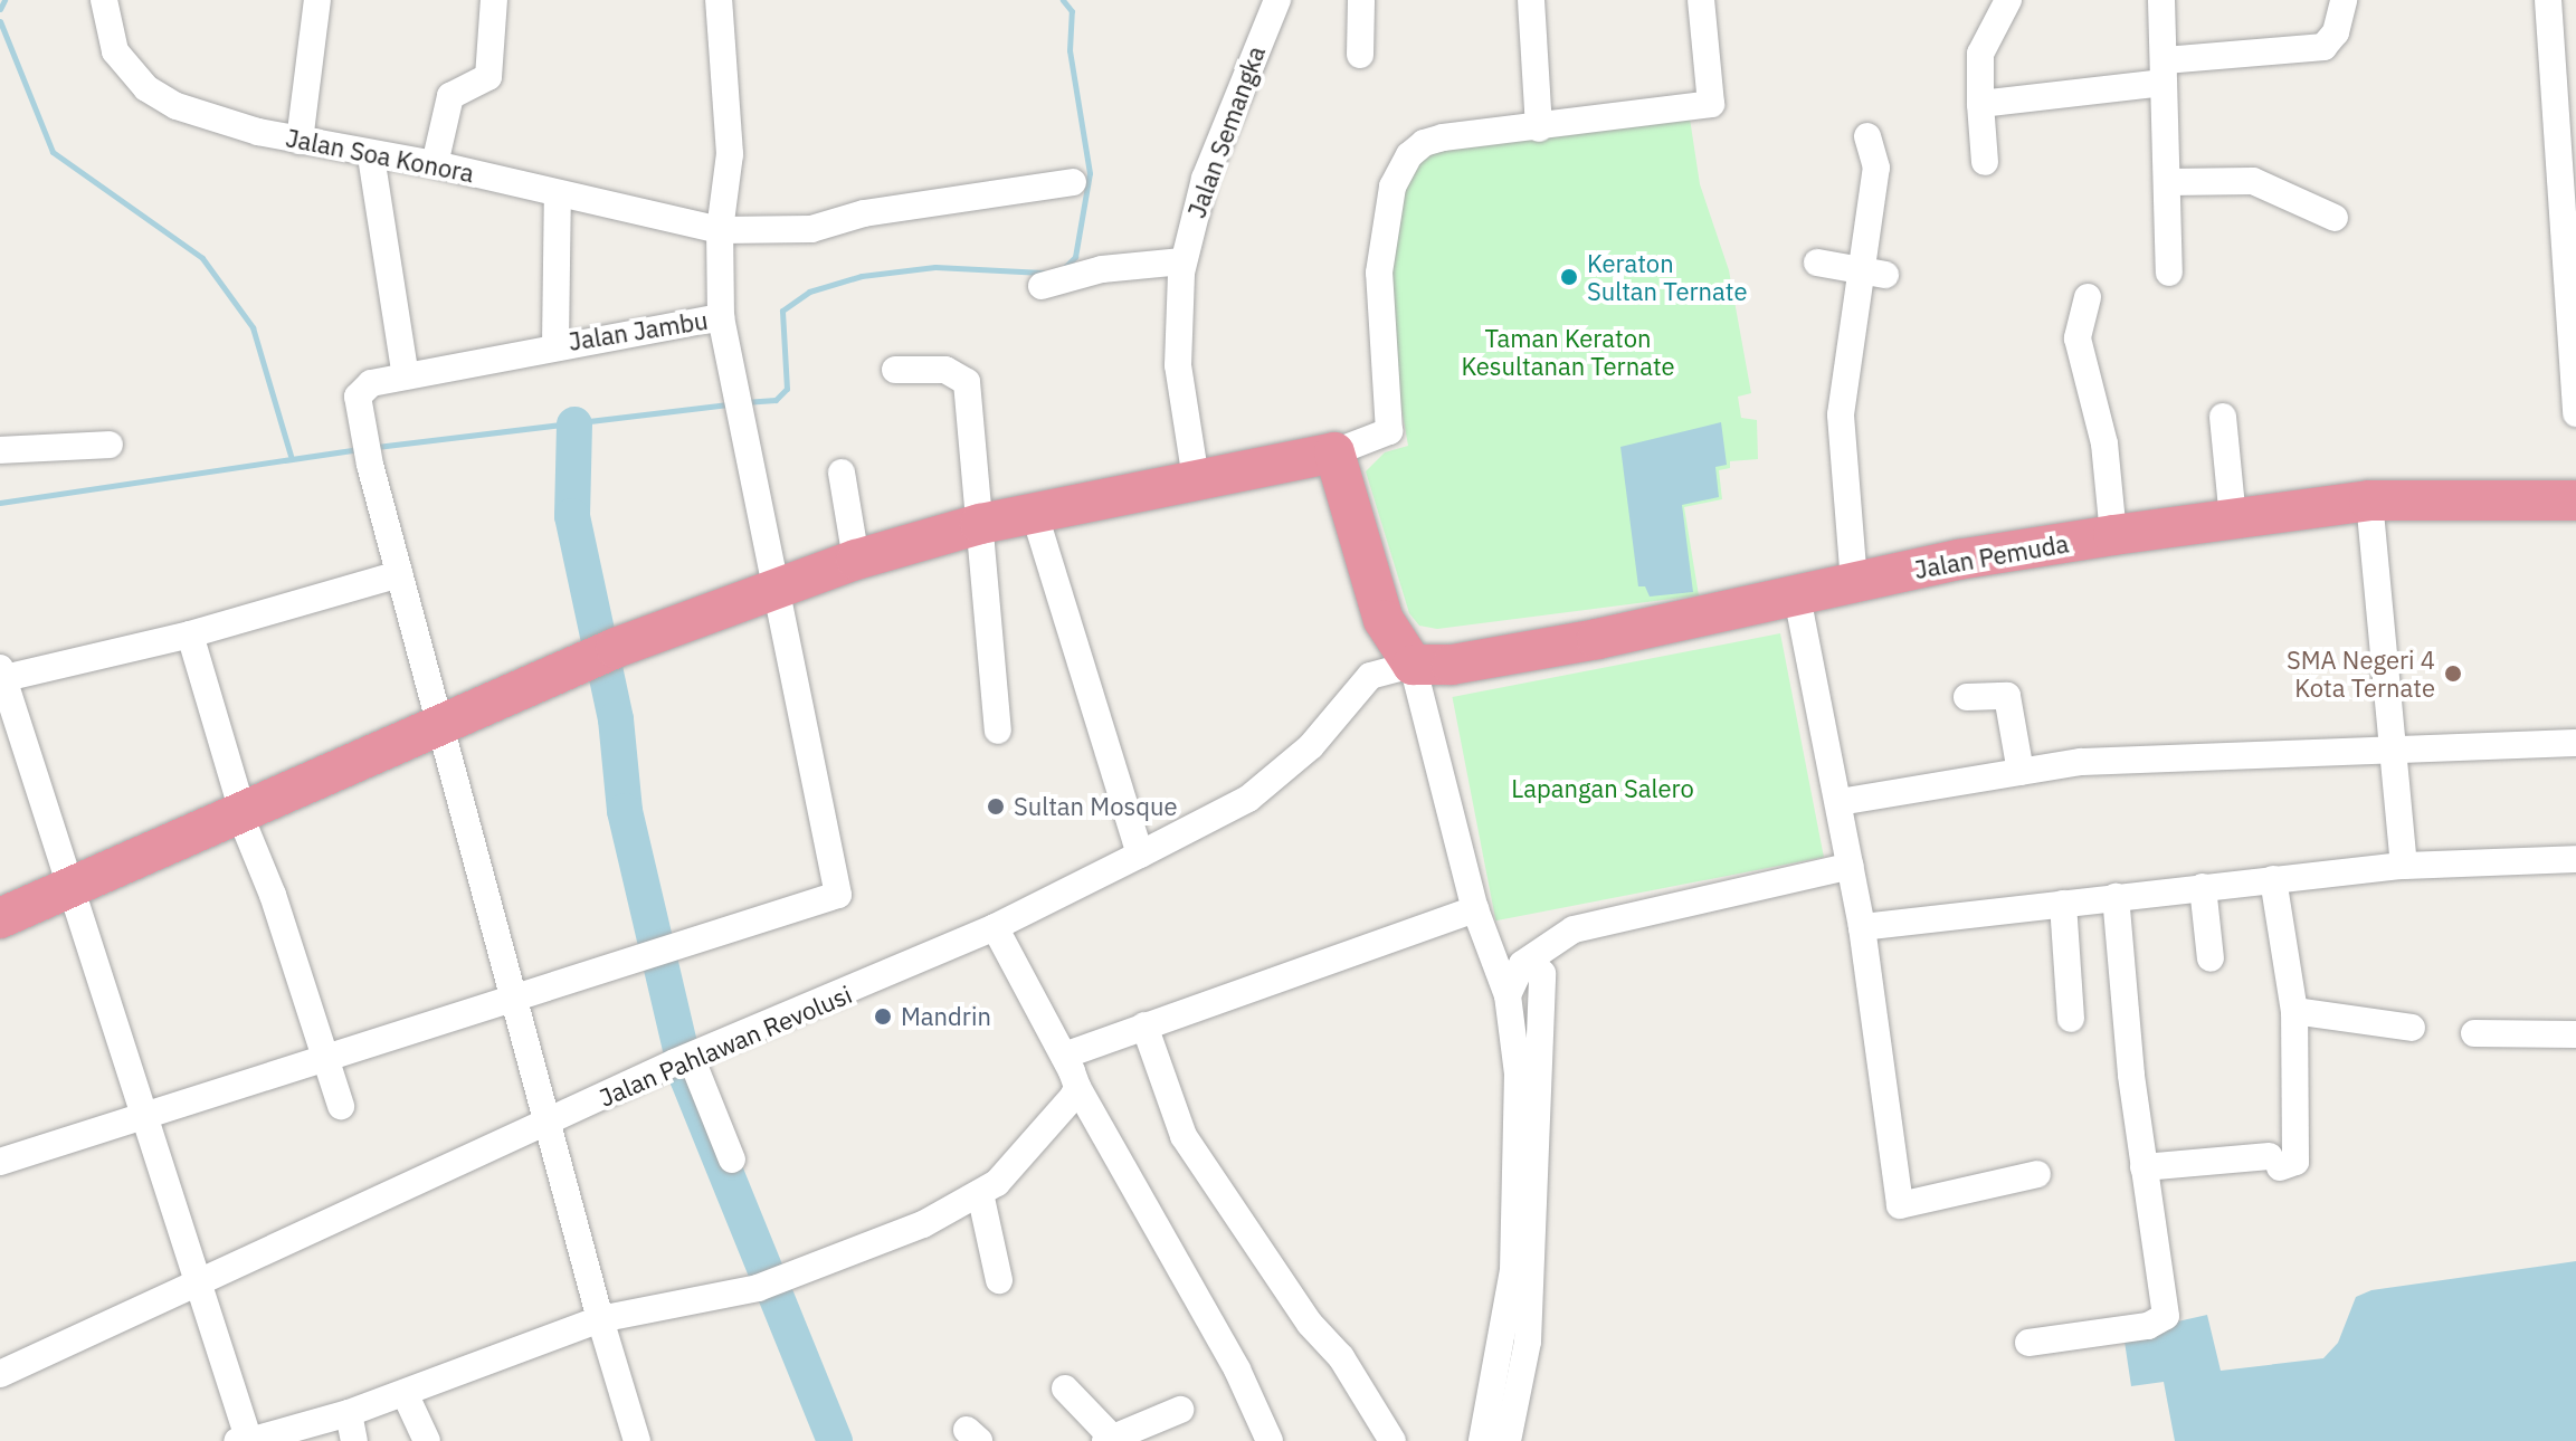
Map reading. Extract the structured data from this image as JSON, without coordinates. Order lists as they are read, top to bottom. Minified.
{"streets":{"highway":["Jalan Pemuda"],"street":["Jalan Semangka","Jalan Soa Konora","Jalan Jambu","Jalan Pahlawan Revolusi"]},"parks":["Taman Keraton Kesultanan Ternate","Lapangan Salero"],"places":["Keraton Sultan Ternate","SMA Negeri 4 Kota Ternate","Sultan Mosque","Mandrin"]}
